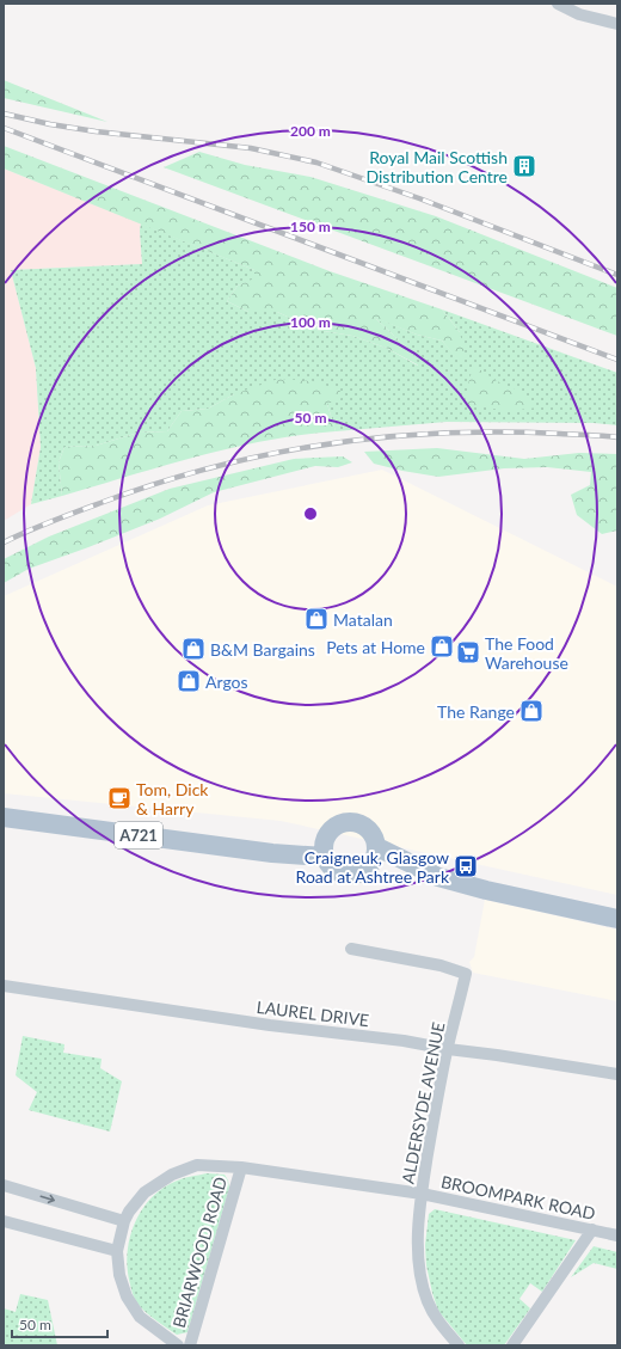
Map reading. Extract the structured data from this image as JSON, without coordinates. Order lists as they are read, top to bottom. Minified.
{"streets":{"main road":["A721"],"street":["LAUREL DRIVE","ALDERSYDE AVENUE","BROOMPARK ROAD","BRIARWOOD ROAD"]},"crossings":[["LAUREL DRIVE","ALDERSYDE AVENUE"],["ALDERSYDE AVENUE","BROOMPARK ROAD"],["BROOMPARK ROAD","BRIARWOOD ROAD"]],"places":{"building":["Royal Mail Scottish Distribution Centre"],"shop":["Matalan","Pets at Home","B&M Bargains","Argos","The Range"],"supermarket":["The Food Warehouse"],"cafe":["Tom, Dick & Harry"],"bus stop":["Craigneuk, Glasgow Road at Ashtree Park"]},"scale_bar":"50 m","rings":["200 m","150 m","100 m","50 m"]}
